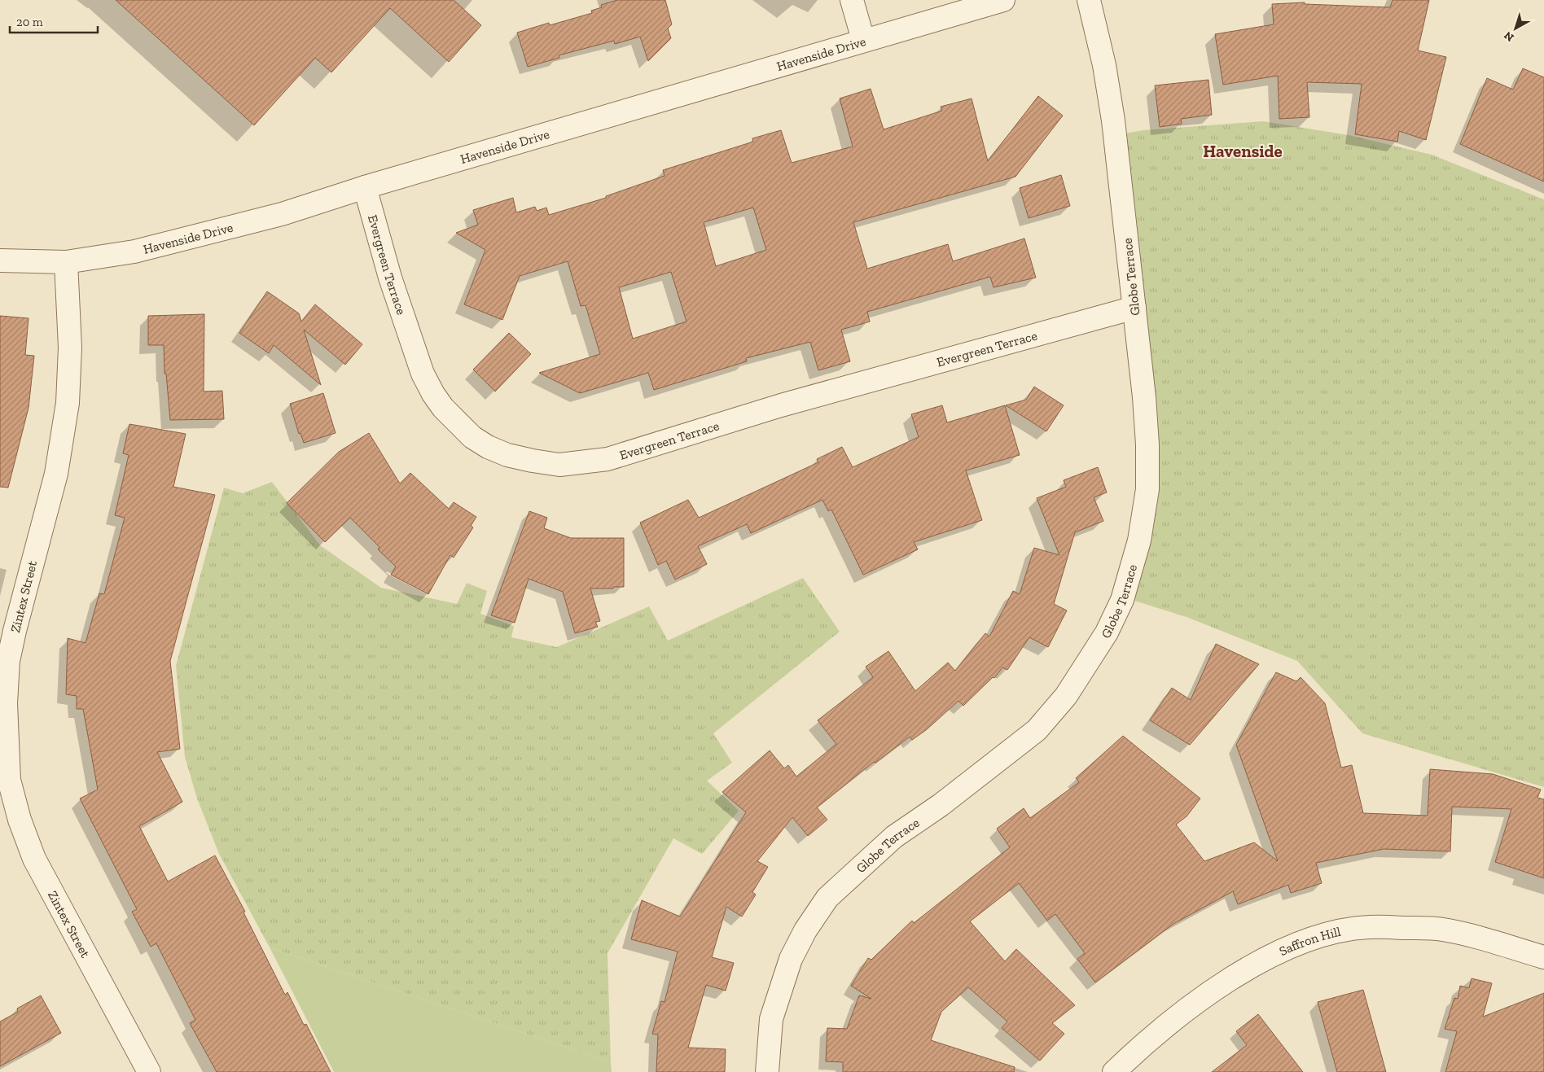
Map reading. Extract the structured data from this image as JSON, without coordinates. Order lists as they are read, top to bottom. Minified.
{"streets":{"street":["Havenside Drive","Evergreen Terrace","Globe Terrace","Zintex Street","Saffron Hill"]},"crossings":[["Havenside Drive","Evergreen Terrace"],["Havenside Drive","Zintex Street"],["Evergreen Terrace","Globe Terrace"]],"districts":["Havenside"],"scale_bar":"20 m","north":"bottom left"}
